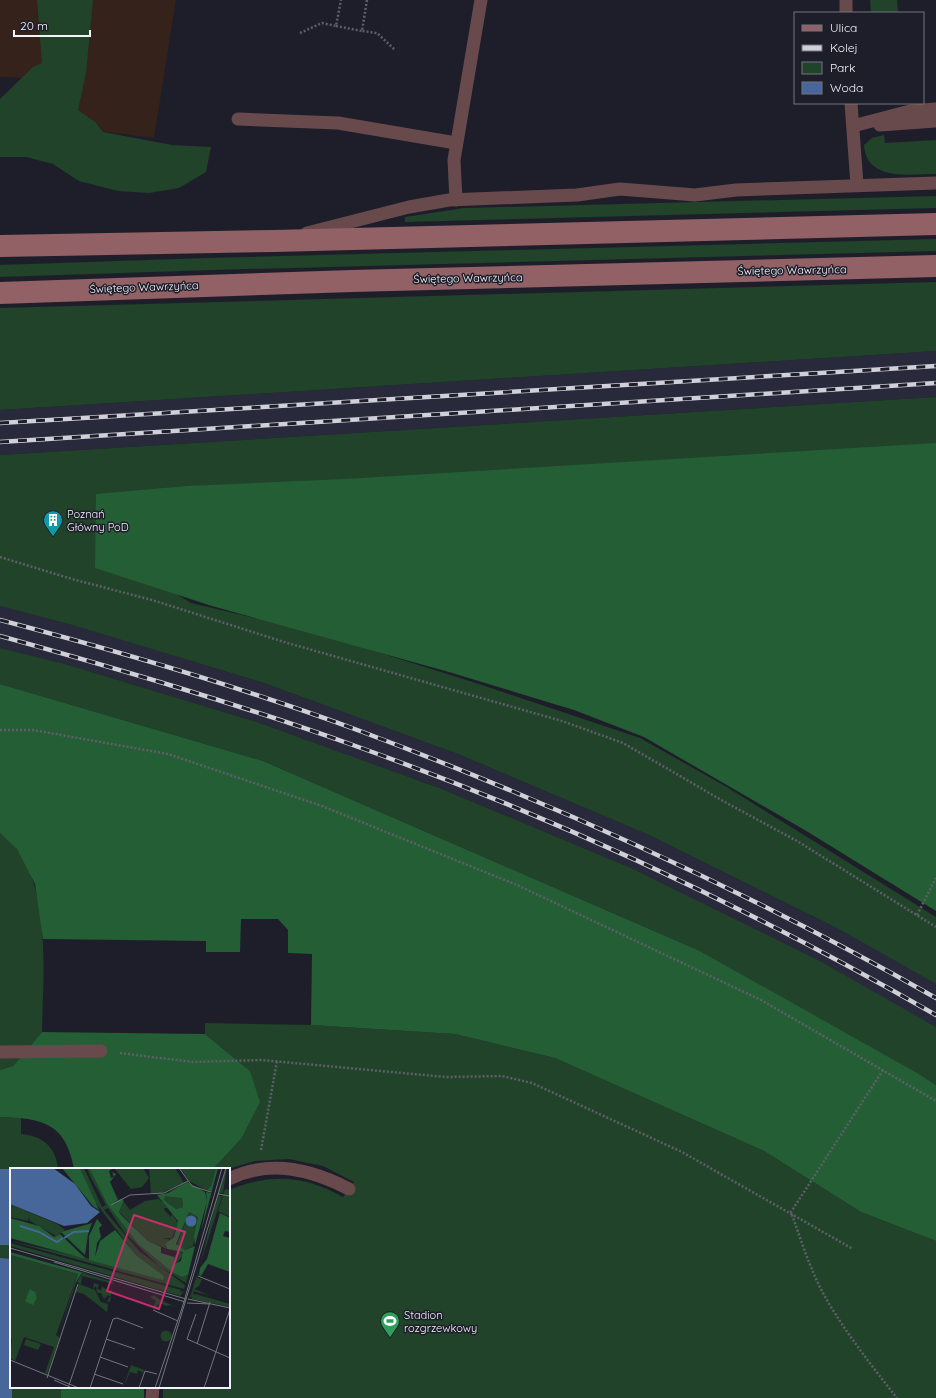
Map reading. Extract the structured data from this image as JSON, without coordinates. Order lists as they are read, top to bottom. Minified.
{"streets":{"main road":["Świętego Wawrzyńca"]},"places":{"building":["Poznań Główny PoD"],"sports":["Stadion rozgrzewkowy"]},"legend":["Ulica","Kolej","Park","Woda"],"scale_bar":"20 m"}
